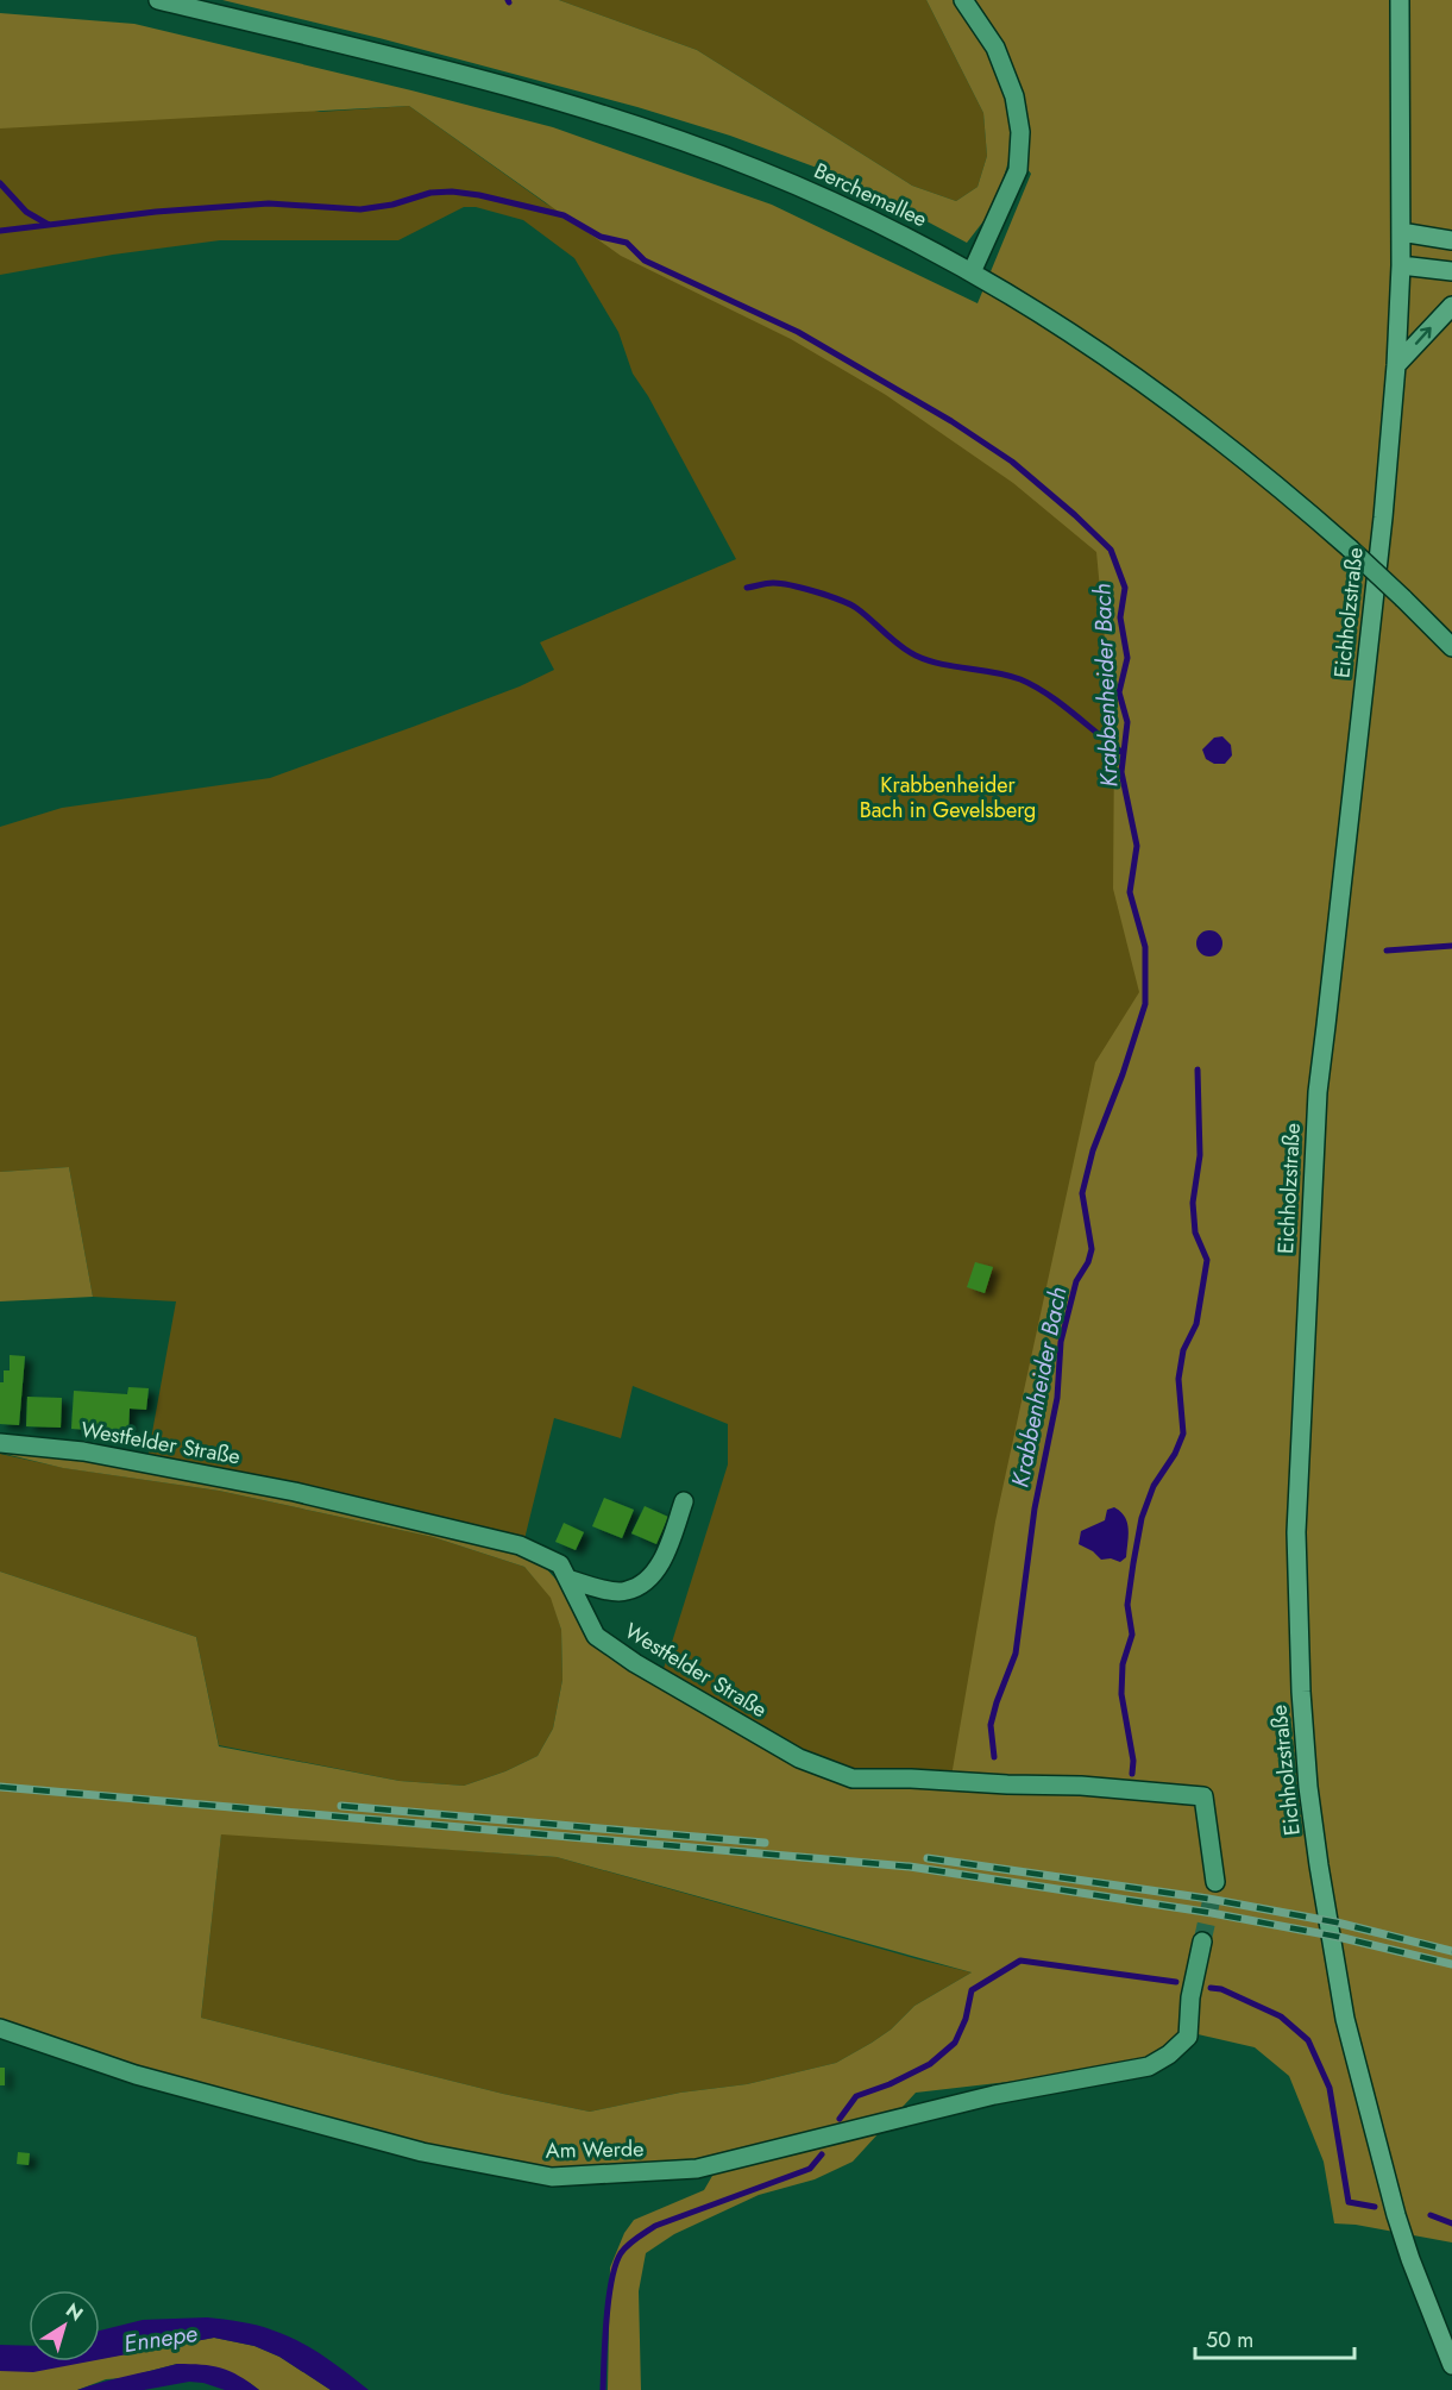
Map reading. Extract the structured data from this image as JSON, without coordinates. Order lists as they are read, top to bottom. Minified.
{"streets":{"main road":["Eichholzstraße"],"street":["Berchemallee","Westfelder Straße","Am Werde"]},"water":["Krabbenheider Bach","Ennepe"],"parks":["Krabbenheider Bach in Gevelsberg"],"scale_bar":"50 m","north":"top right"}
